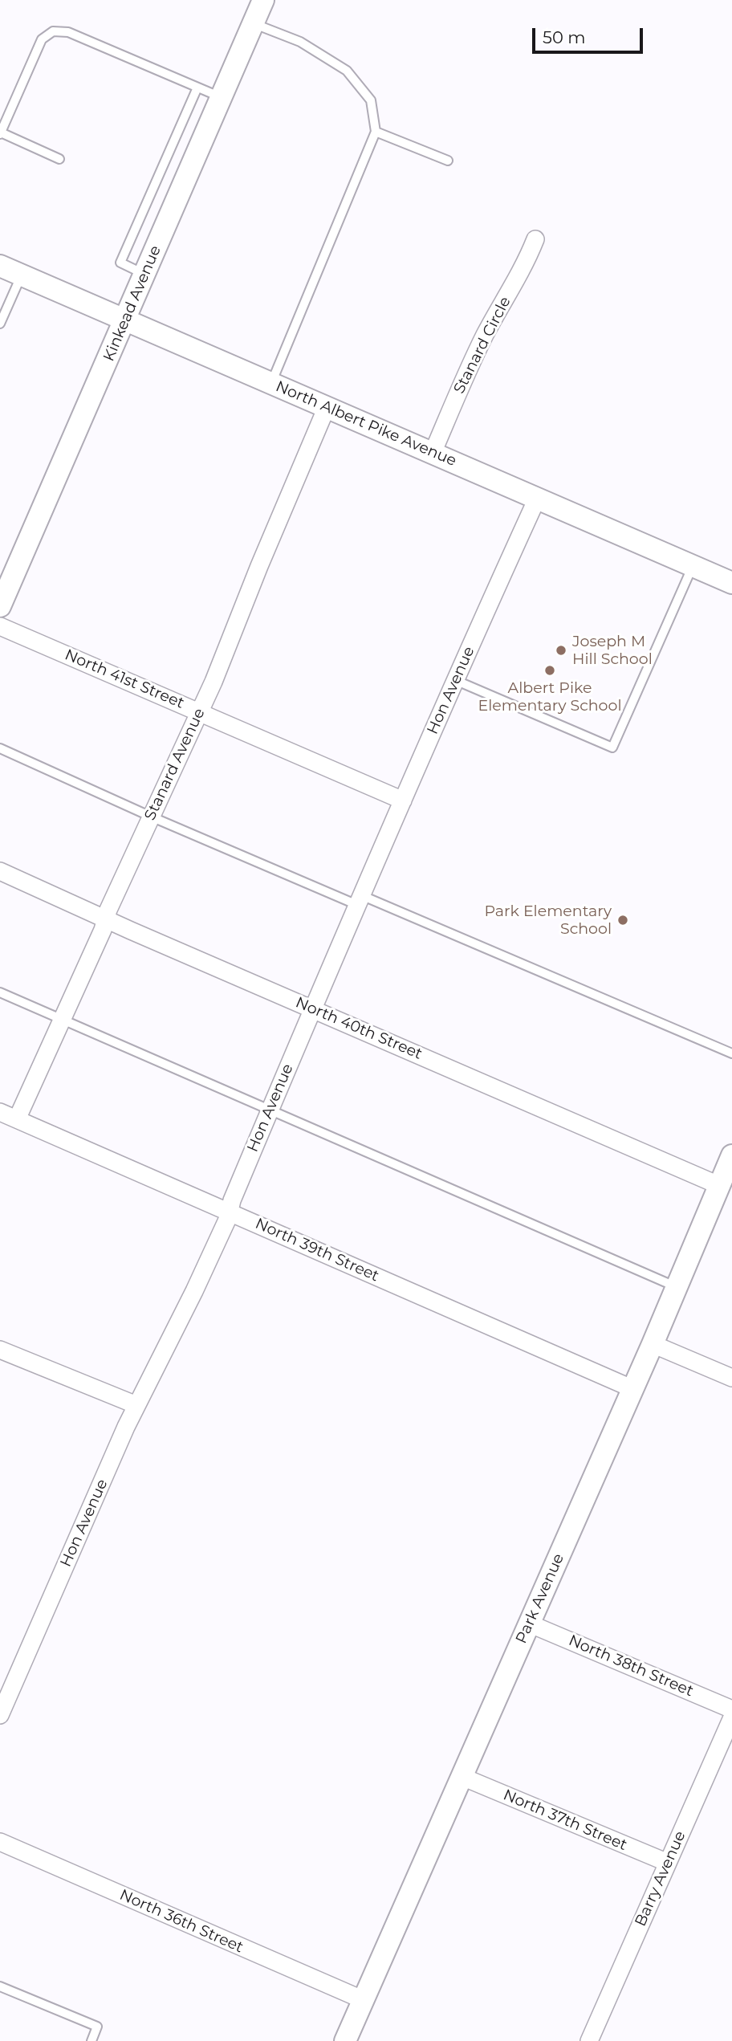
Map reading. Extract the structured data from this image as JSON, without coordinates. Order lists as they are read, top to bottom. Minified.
{"streets":{"street":["Kinkead Avenue","Stanard Circle","North Albert Pike Avenue","North 41st Street","Hon Avenue","Stanard Avenue","North 40th Street","North 39th Street","Park Avenue","North 38th Street","North 37th Street","Barry Avenue","North 36th Street"]},"crossings":[["Kinkead Avenue","North Albert Pike Avenue"],["Stanard Circle","North Albert Pike Avenue"],["North Albert Pike Avenue","Hon Avenue"],["North Albert Pike Avenue","Stanard Avenue"],["North 41st Street","Hon Avenue"],["North 41st Street","Stanard Avenue"],["Hon Avenue","North 40th Street"],["Hon Avenue","North 39th Street"],["Stanard Avenue","North 40th Street"],["Stanard Avenue","North 39th Street"],["North 40th Street","Park Avenue"],["North 39th Street","Park Avenue"],["Park Avenue","North 38th Street"],["Park Avenue","North 37th Street"],["Park Avenue","North 36th Street"],["North 37th Street","Barry Avenue"]],"places":["Joseph M Hill School","Albert Pike Elementary School","Park Elementary School"],"scale_bar":"50 m"}
